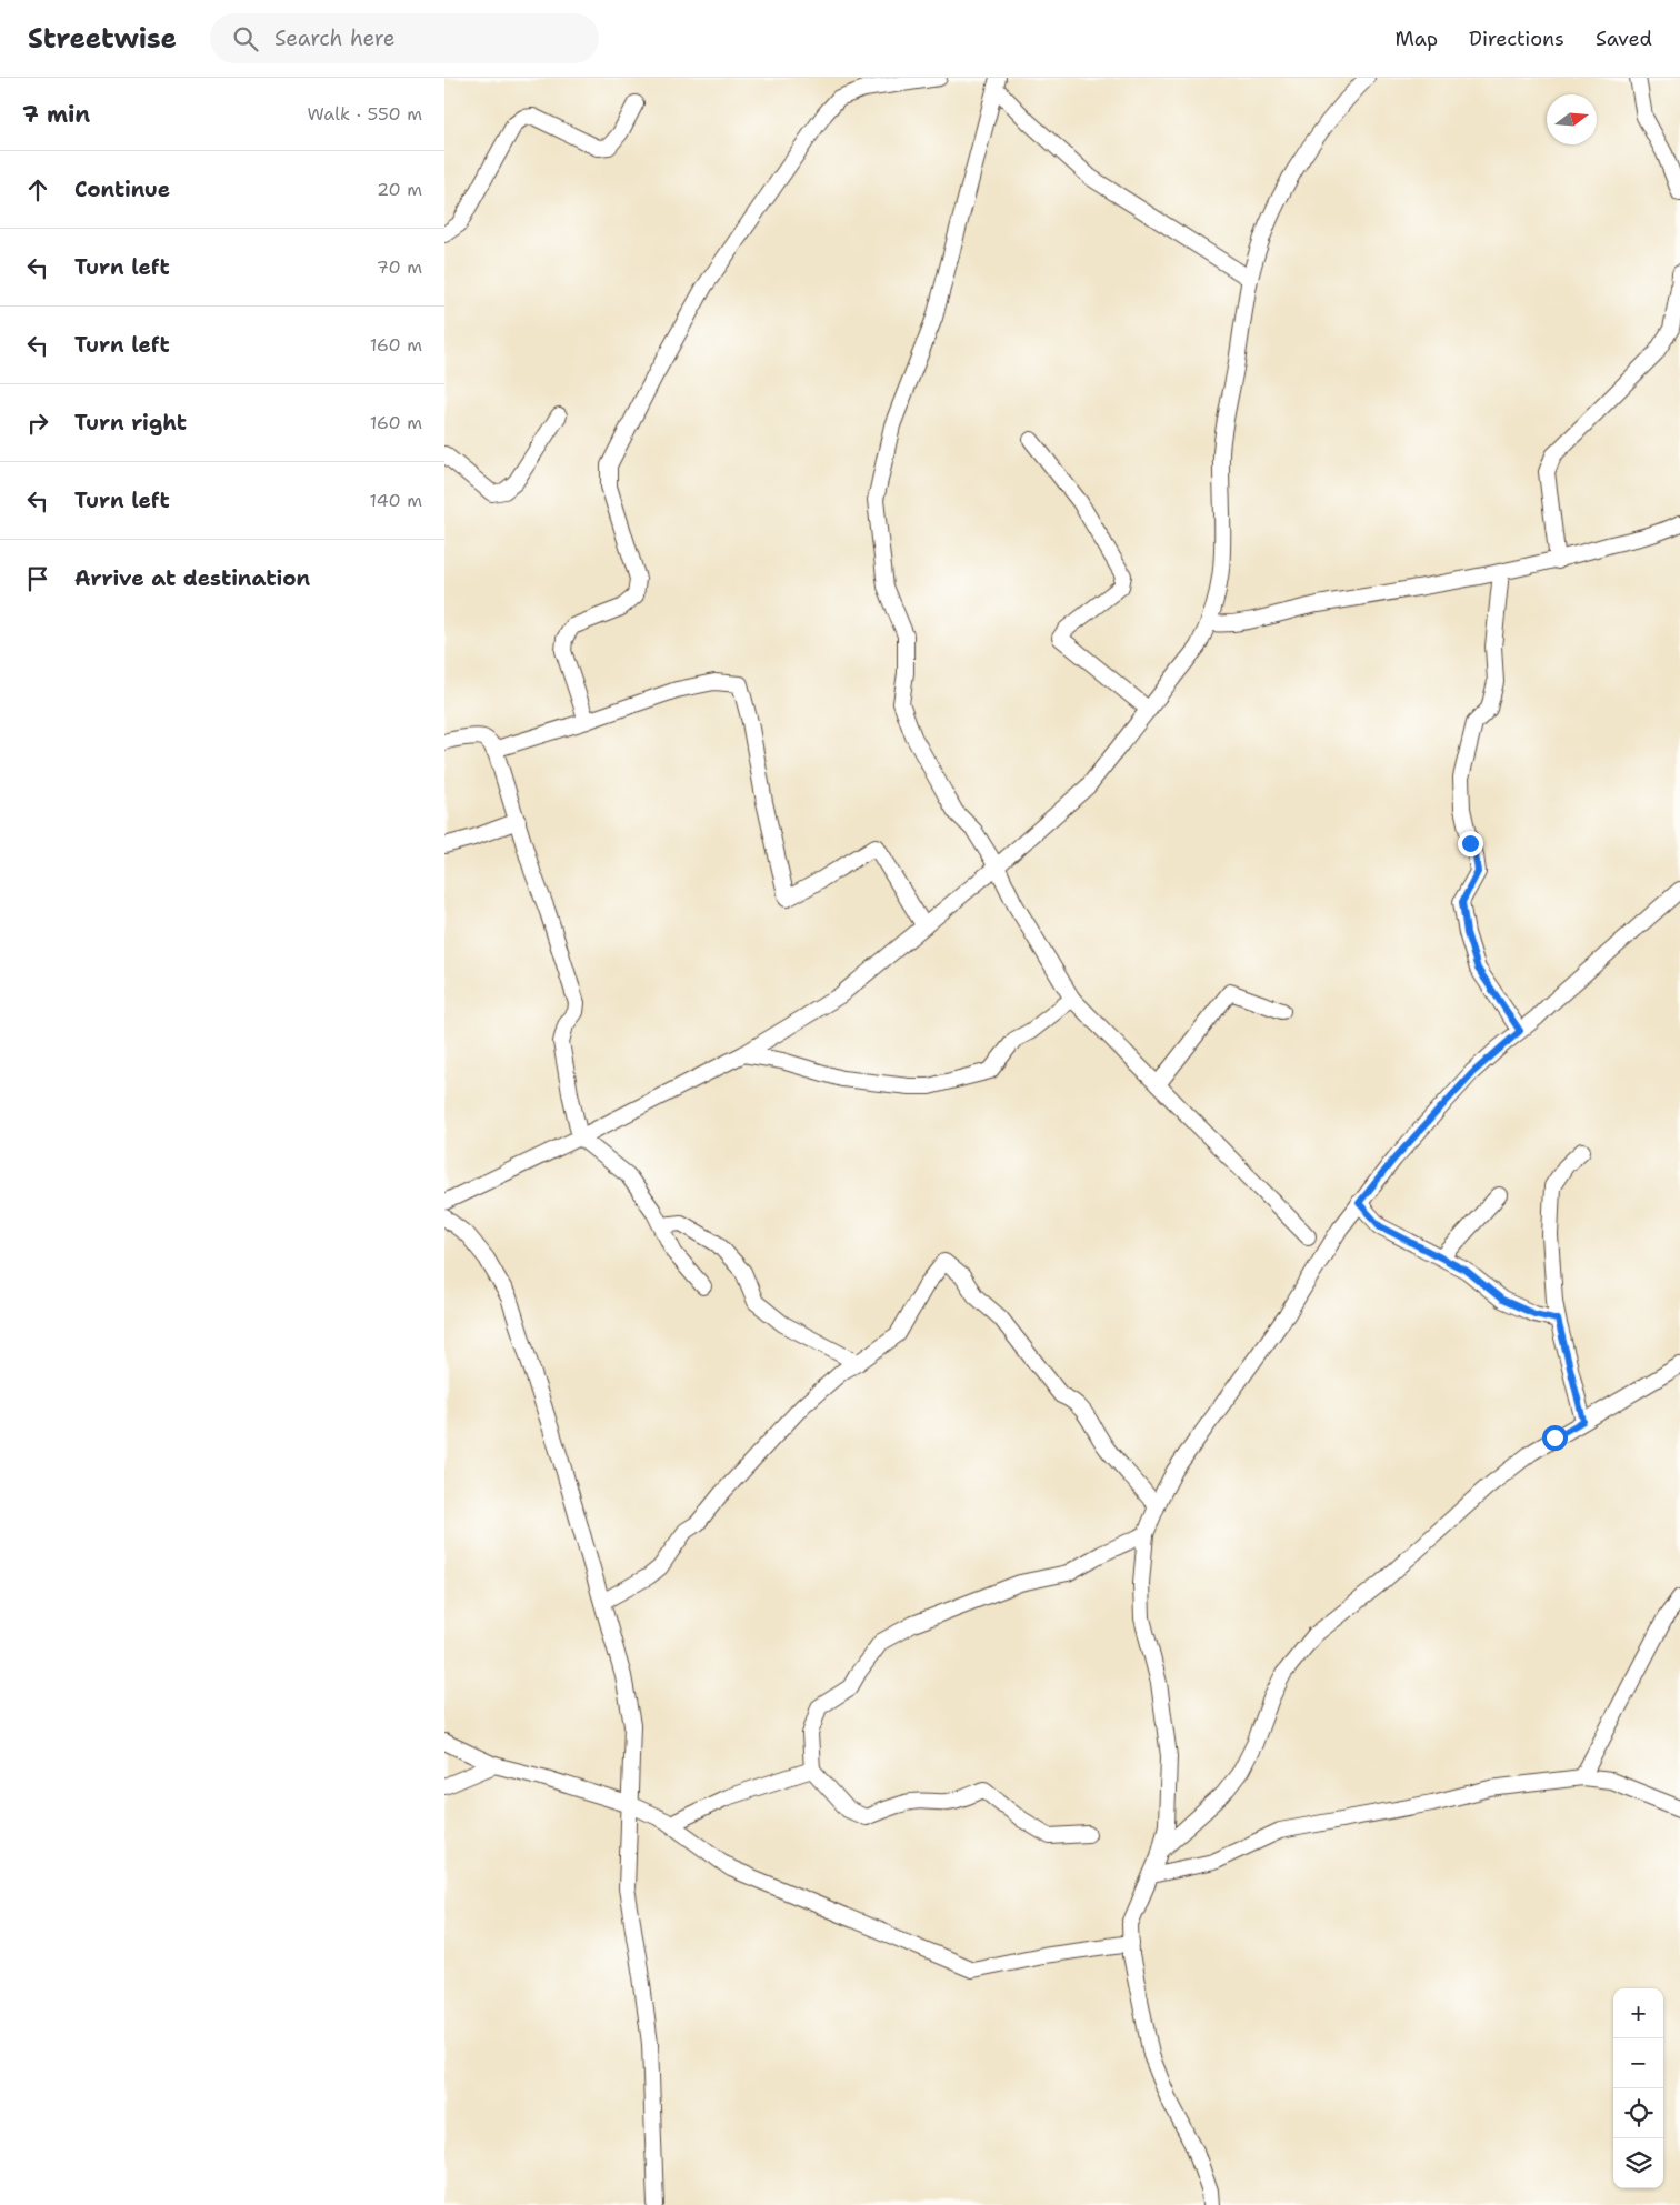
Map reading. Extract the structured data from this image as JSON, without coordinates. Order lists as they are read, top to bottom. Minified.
{"north":"right","page":{"header":"Streetwise","search":"Search here","nav":["Map","Directions","Saved"],"heading":["7 min","Walk · 550 m"],"list":[["Continue","20 m"],["Turn left","70 m"],["Turn left","160 m"],["Turn right","160 m"],["Turn left","140 m"],"Arrive at destination"],"map_buttons":["+","−"]}}
